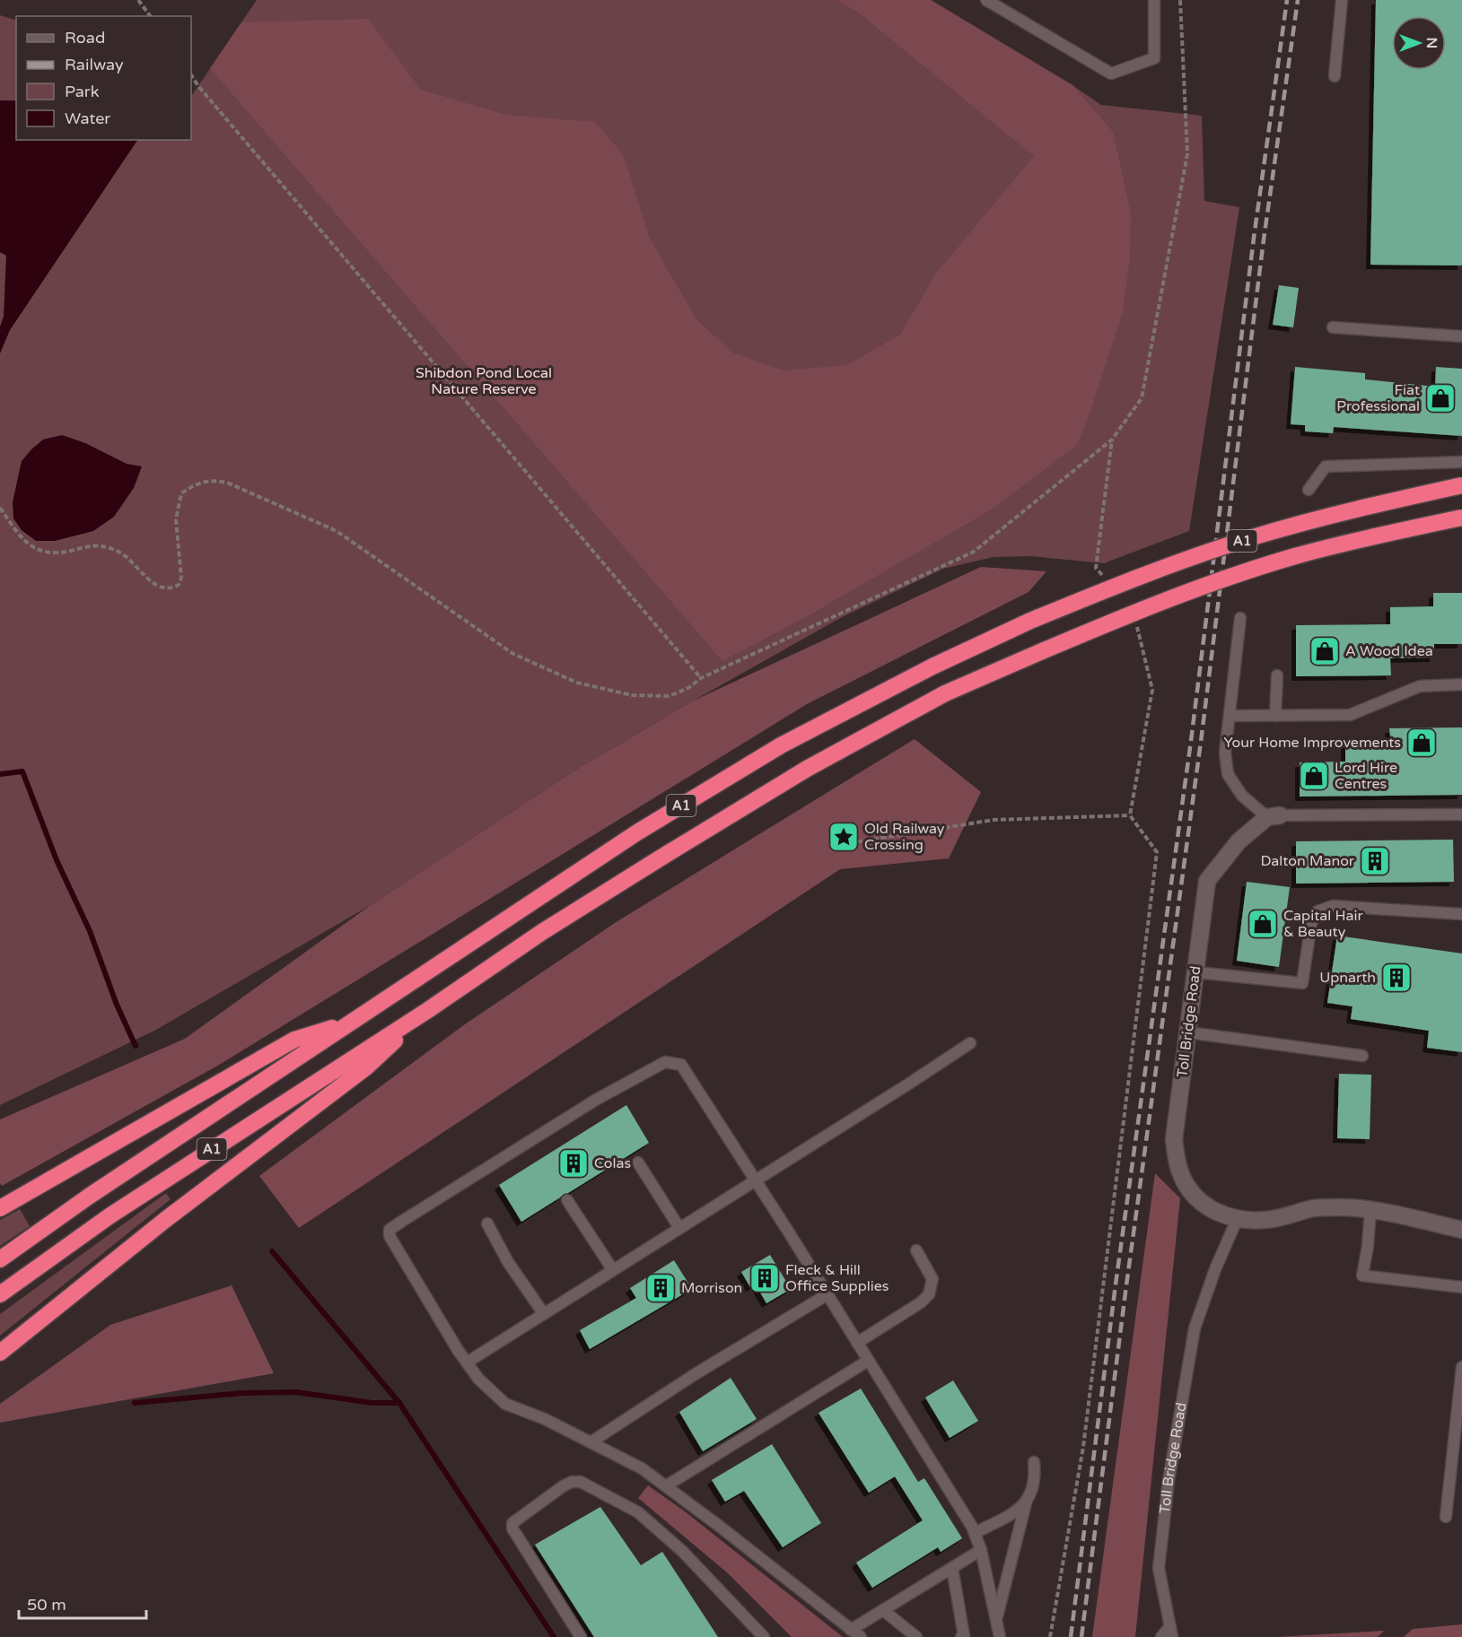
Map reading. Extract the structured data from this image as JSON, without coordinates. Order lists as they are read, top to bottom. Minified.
{"streets":{"highway":["A1"],"street":["Toll Bridge Road"]},"parks":["Shibdon Pond Local Nature Reserve"],"places":{"shop":["Fiat Professional","A Wood Idea","Your Home Improvements","Lord Hire Centres","Capital Hair & Beauty"],"place":["Old Railway Crossing"],"building":["Dalton Manor","Upnarth","Colas","Fleck & Hill Office Supplies","Morrison"]},"legend":["Road","Railway","Park","Water"],"scale_bar":"50 m","north":"right"}
